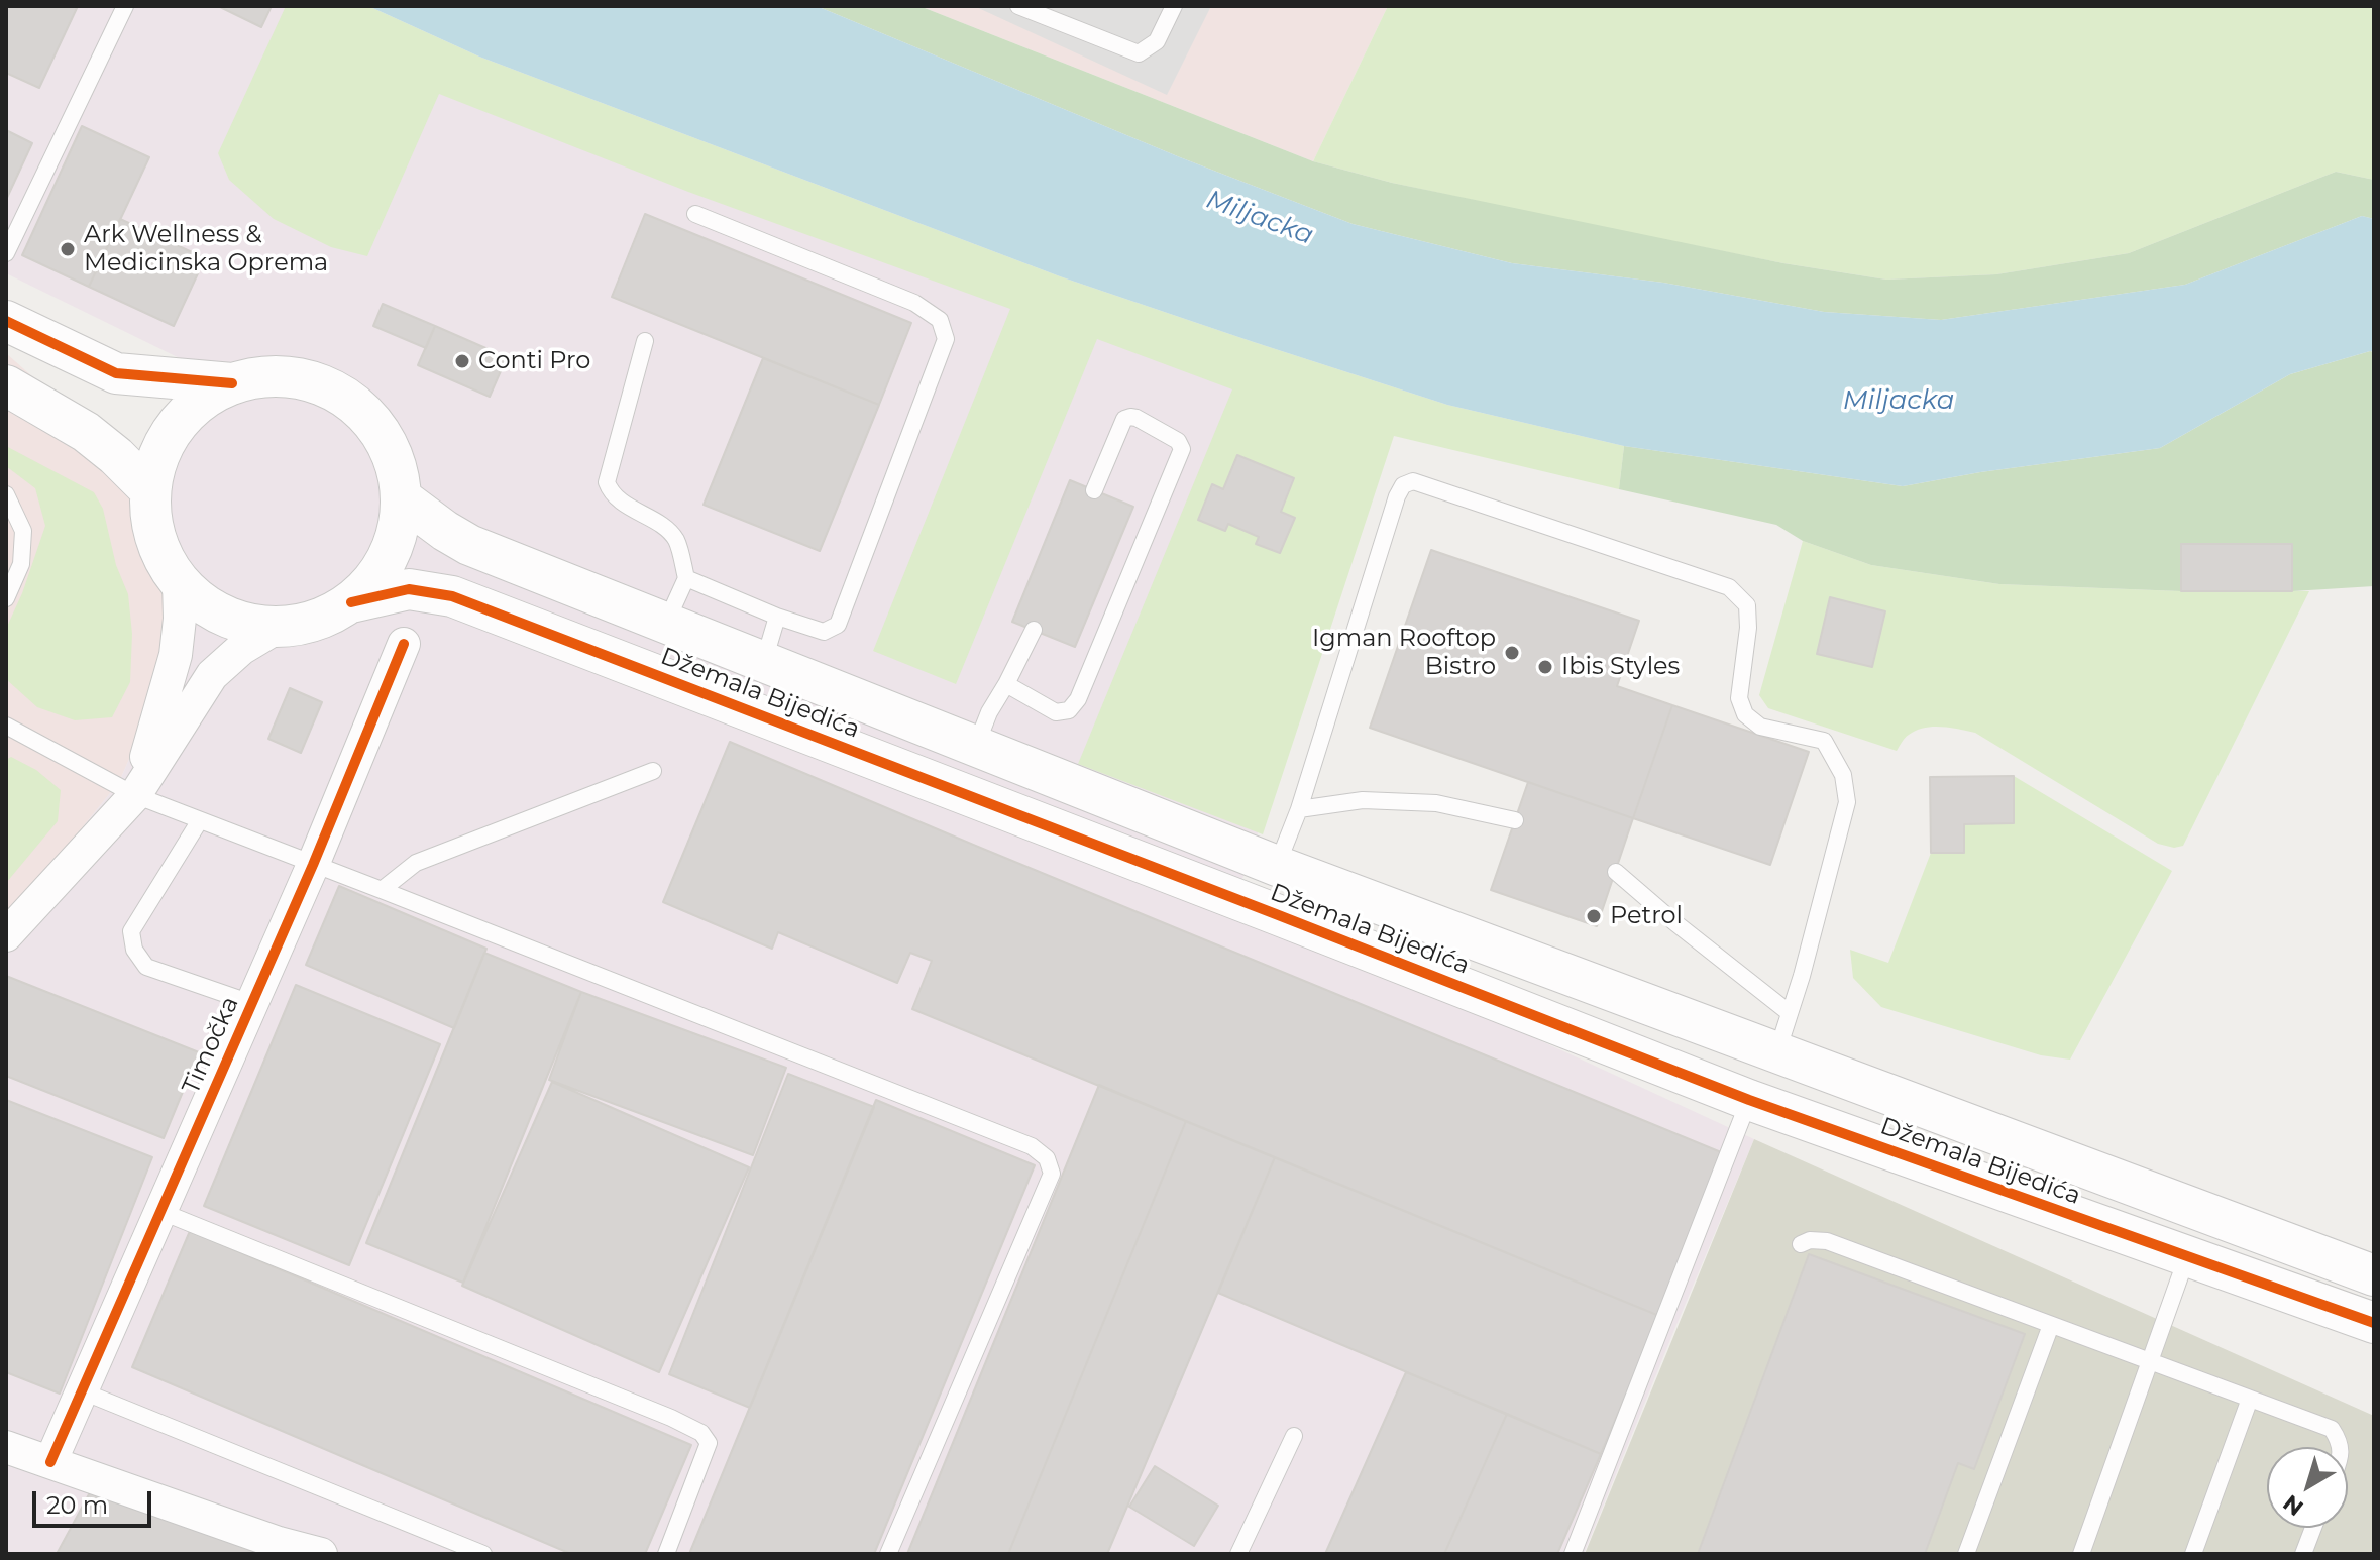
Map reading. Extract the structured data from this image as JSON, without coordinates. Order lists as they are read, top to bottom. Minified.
{"streets":{"street":["Džemala Bijedića","Timočka"]},"water":["Miljacka"],"places":["Ark Wellness & Medicinska Oprema","Conti Pro","Igman Rooftop Bistro","Ibis Styles","Petrol"],"scale_bar":"20 m","north":"bottom left"}
